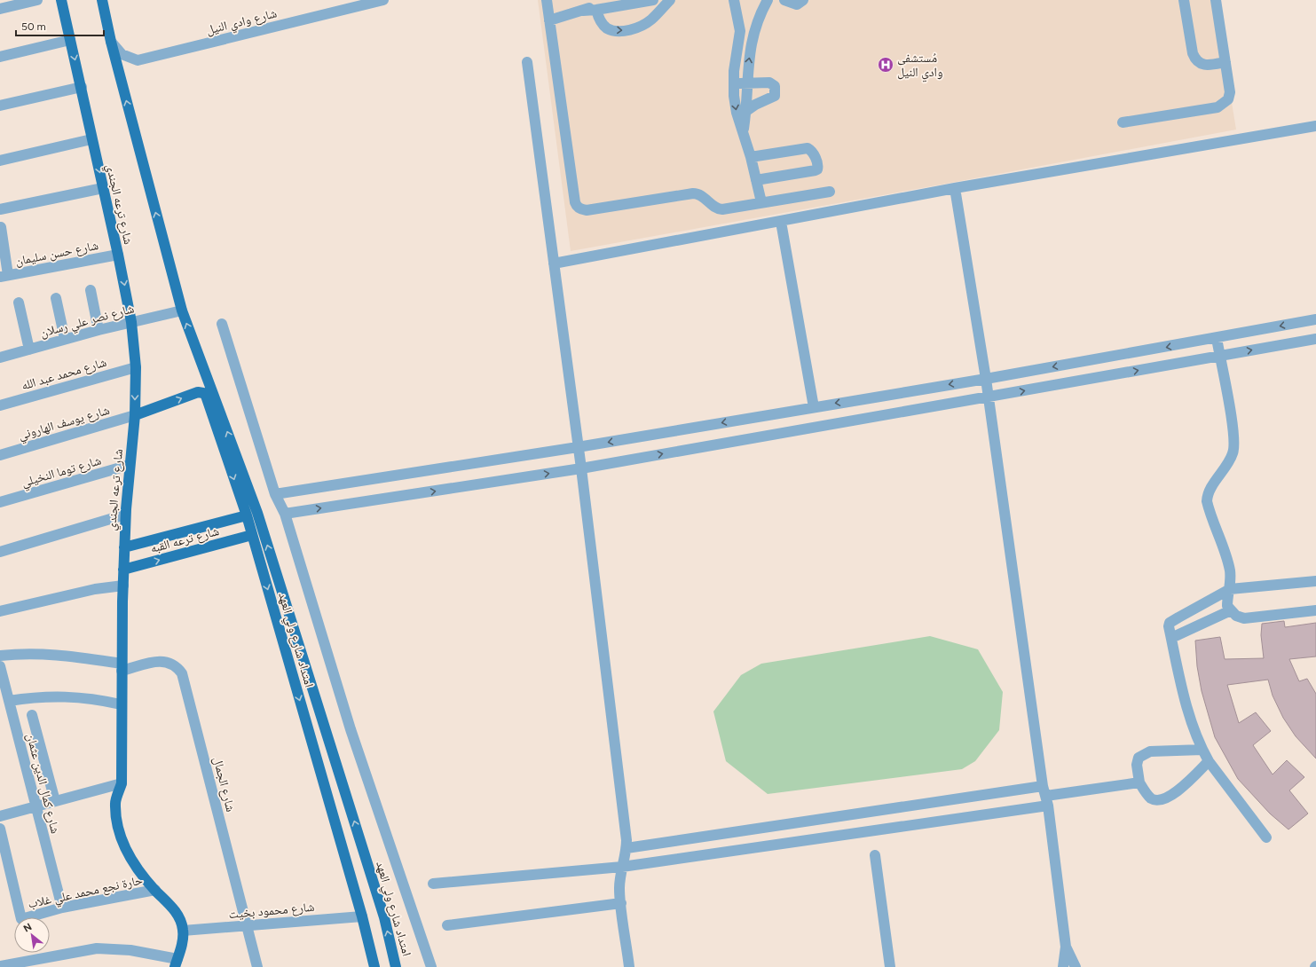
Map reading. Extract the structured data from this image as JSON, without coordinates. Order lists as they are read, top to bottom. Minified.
{"streets":{"main road":["شارع ترعه الجندي","شارع ترعه القبه","امتداد شارع ولي العهد"],"street":["شارع وادي النيل","شارع حسن سليمان","شارع نصر علي رسلان","شارع محمد عبد الله","شارع يوسف الهاروني","شارع توما النخيلي","شارع كمال الدين عثمان","شارع الجمال","حارة نجع محمد علي غلاب","شارع محمود بخيت"]},"crossings":[["شارع ترعه الجندي","شارع حسن سليمان"],["شارع ترعه الجندي","شارع نصر علي رسلان"],["شارع ترعه الجندي","شارع محمد عبد الله"],["شارع ترعه الجندي","شارع يوسف الهاروني"],["شارع ترعه الجندي","شارع توما النخيلي"],["شارع ترعه الجندي","شارع ترعه القبه"],["شارع ترعه الجندي","شارع الجمال"],["شارع ترعه الجندي","حارة نجع محمد علي غلاب"],["شارع ترعه الجندي","شارع محمود بخيت"],["شارع ترعه القبه","امتداد شارع ولي العهد"],["امتداد شارع ولي العهد","شارع محمود بخيت"],["شارع كمال الدين عثمان","حارة نجع محمد علي غلاب"],["شارع الجمال","شارع محمود بخيت"]],"places":{"hospital":["مُستشفى وادي النيل"]},"scale_bar":"50 m","north":"top left"}
